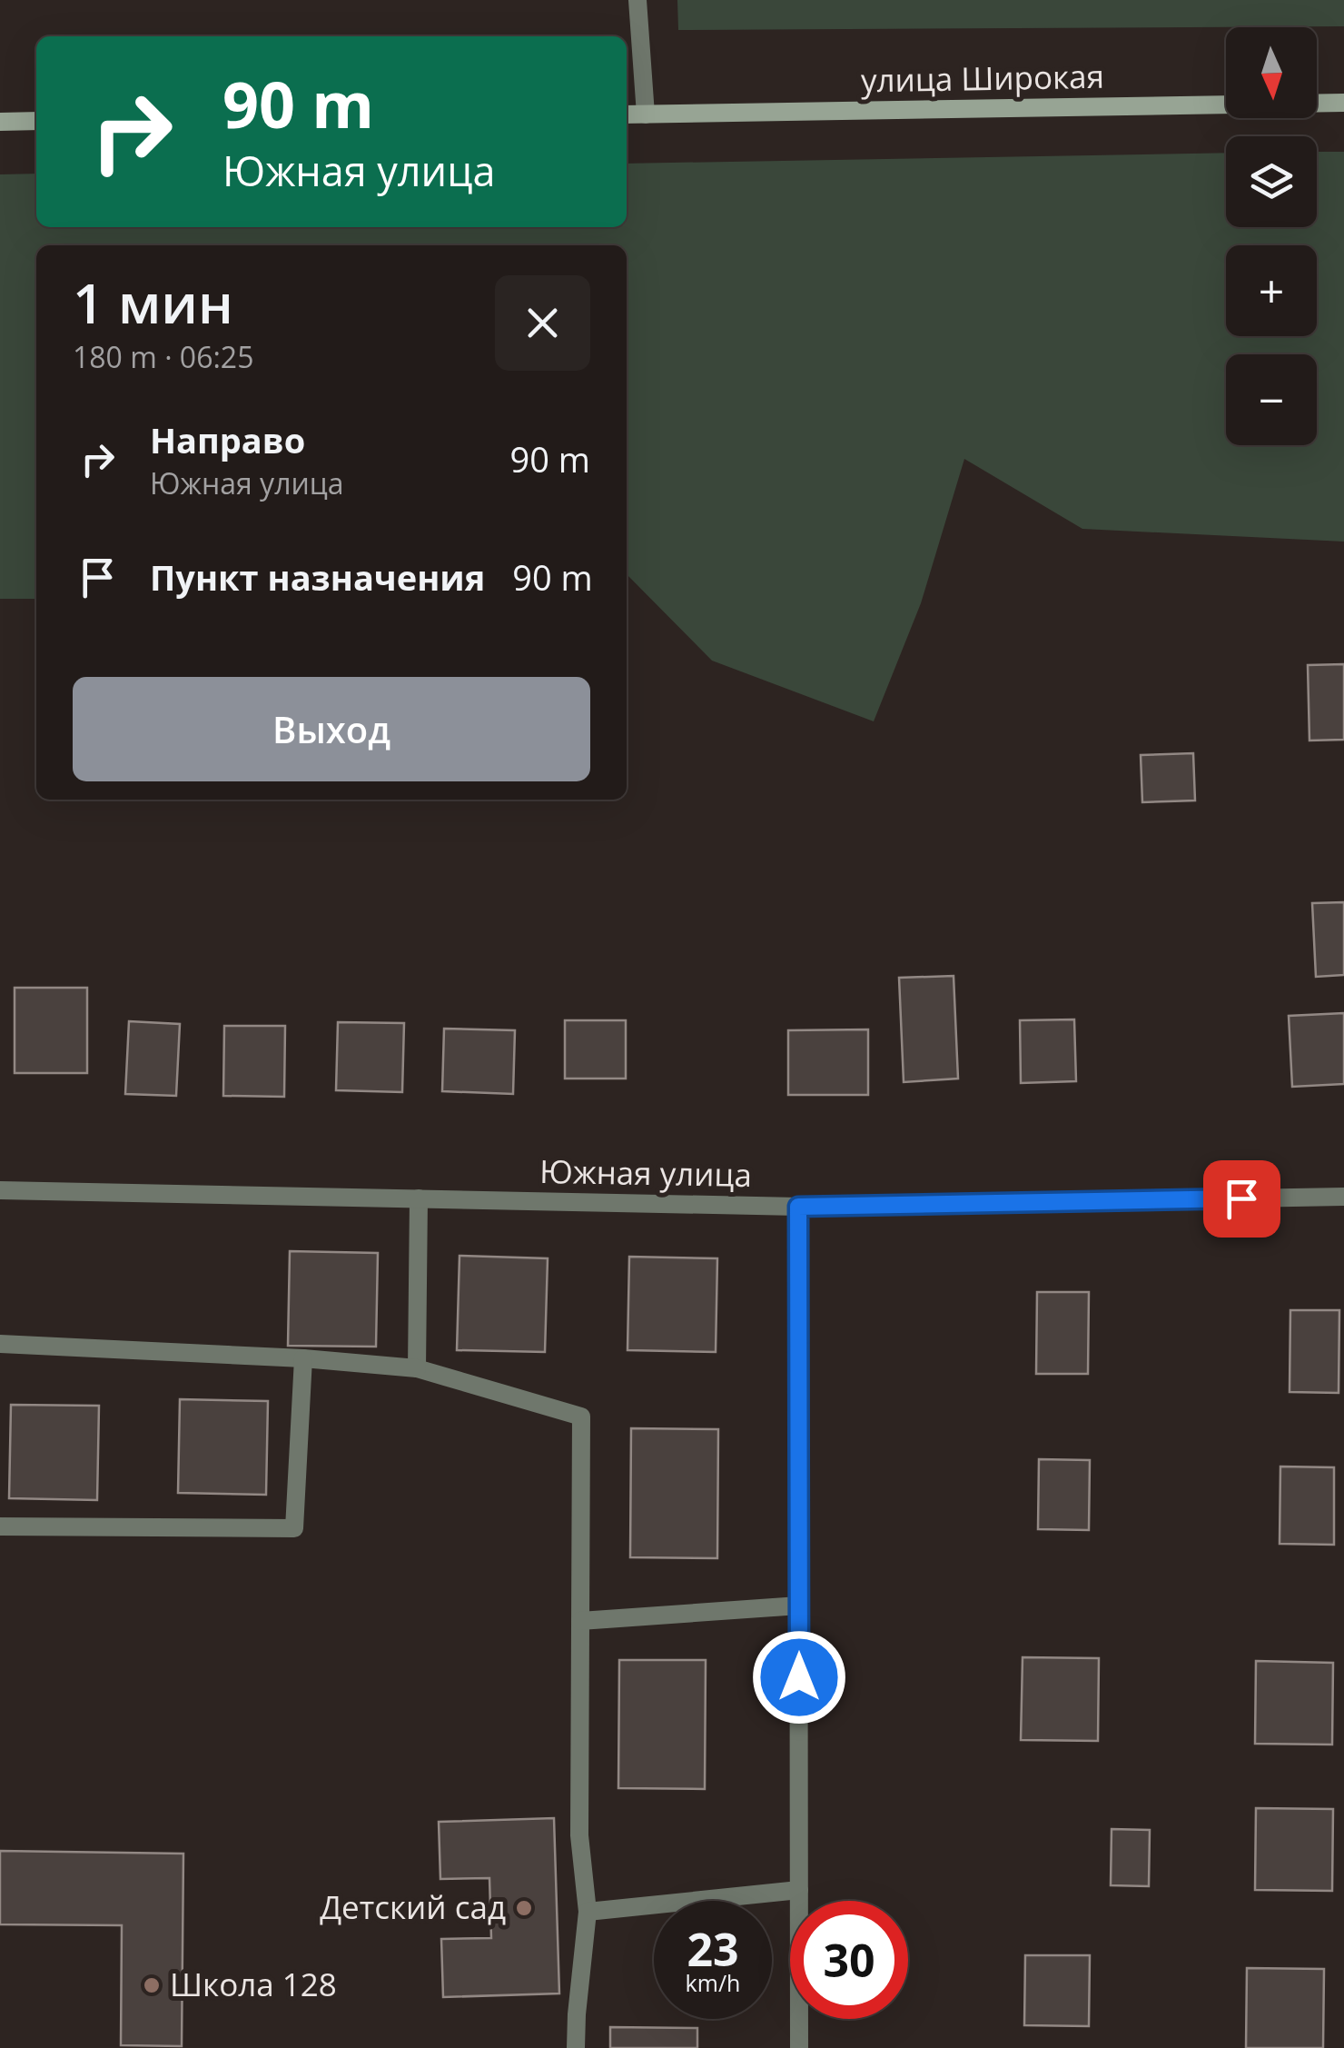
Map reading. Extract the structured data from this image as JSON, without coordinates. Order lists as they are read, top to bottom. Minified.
{"streets":{"main road":["улица Широкая"],"street":["Южная улица"]},"places":["Детский сад","Школа 128"],"north":"bottom","page":{"map_buttons":["+","−"],"turn":["90 m","Южная улица"],"heading":["1 мин","180 m · 06:25"],"list":[{"name":"Направо","note":"Южная улица","value":"90 m"},{"name":"Пункт назначения","value":"90 m"}],"buttons":"Выход","speed":"23 km/h","limit":"30"}}
